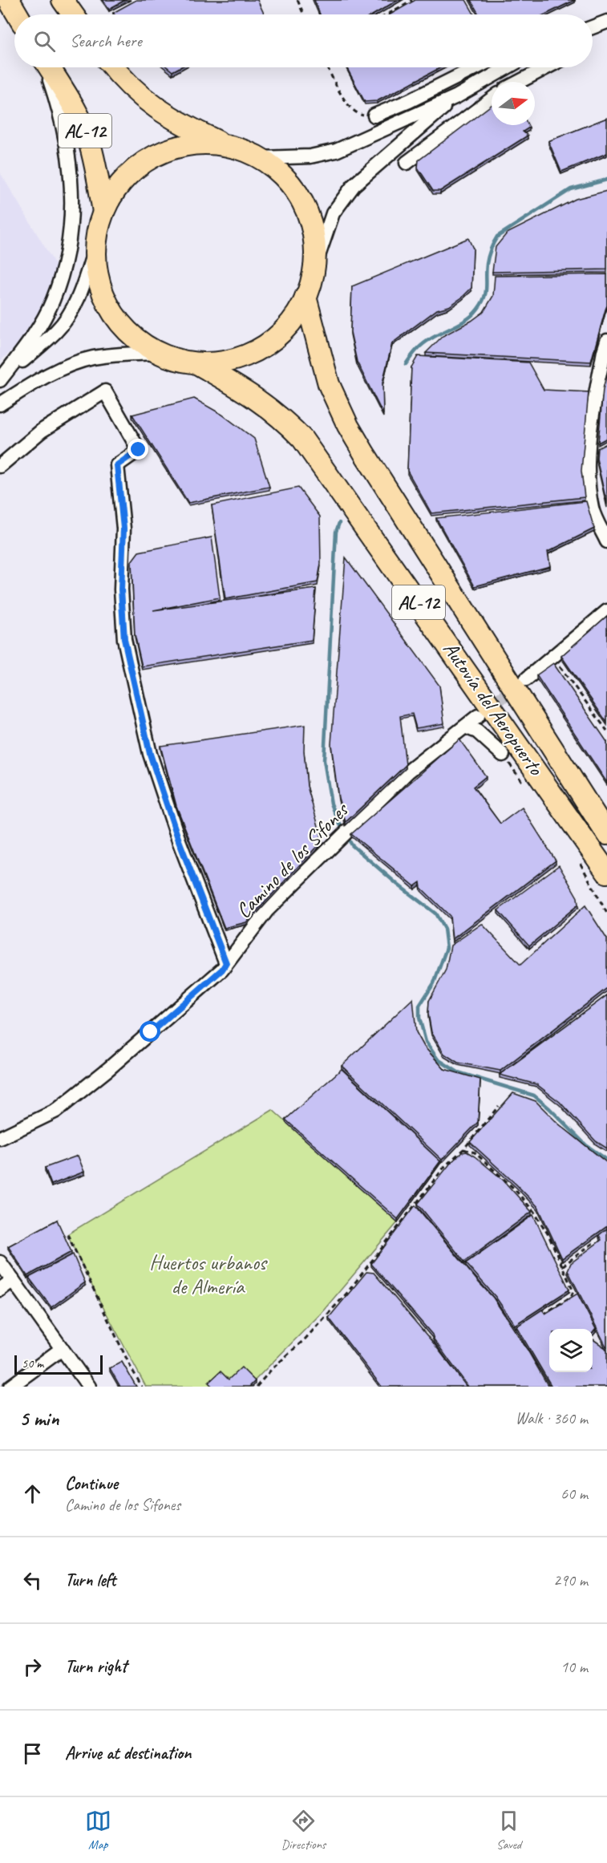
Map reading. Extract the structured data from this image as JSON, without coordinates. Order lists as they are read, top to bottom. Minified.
{"streets":{"highway":["AL-12","Autovía del Aeropuerto"],"street":["Camino de los Sifones"]},"crossings":[["AL-12","Autovía del Aeropuerto"]],"parks":["Huertos urbanos de Almería"],"scale_bar":"50 m","north":"right","page":{"search":"Search here","scale":"50 m","heading":["5 min","Walk · 360 m"],"list":[["Continue","Camino de los Sifones","60 m"],["Turn left","290 m"],["Turn right","10 m"],"Arrive at destination"],"nav":["Map","Directions","Saved"]}}
